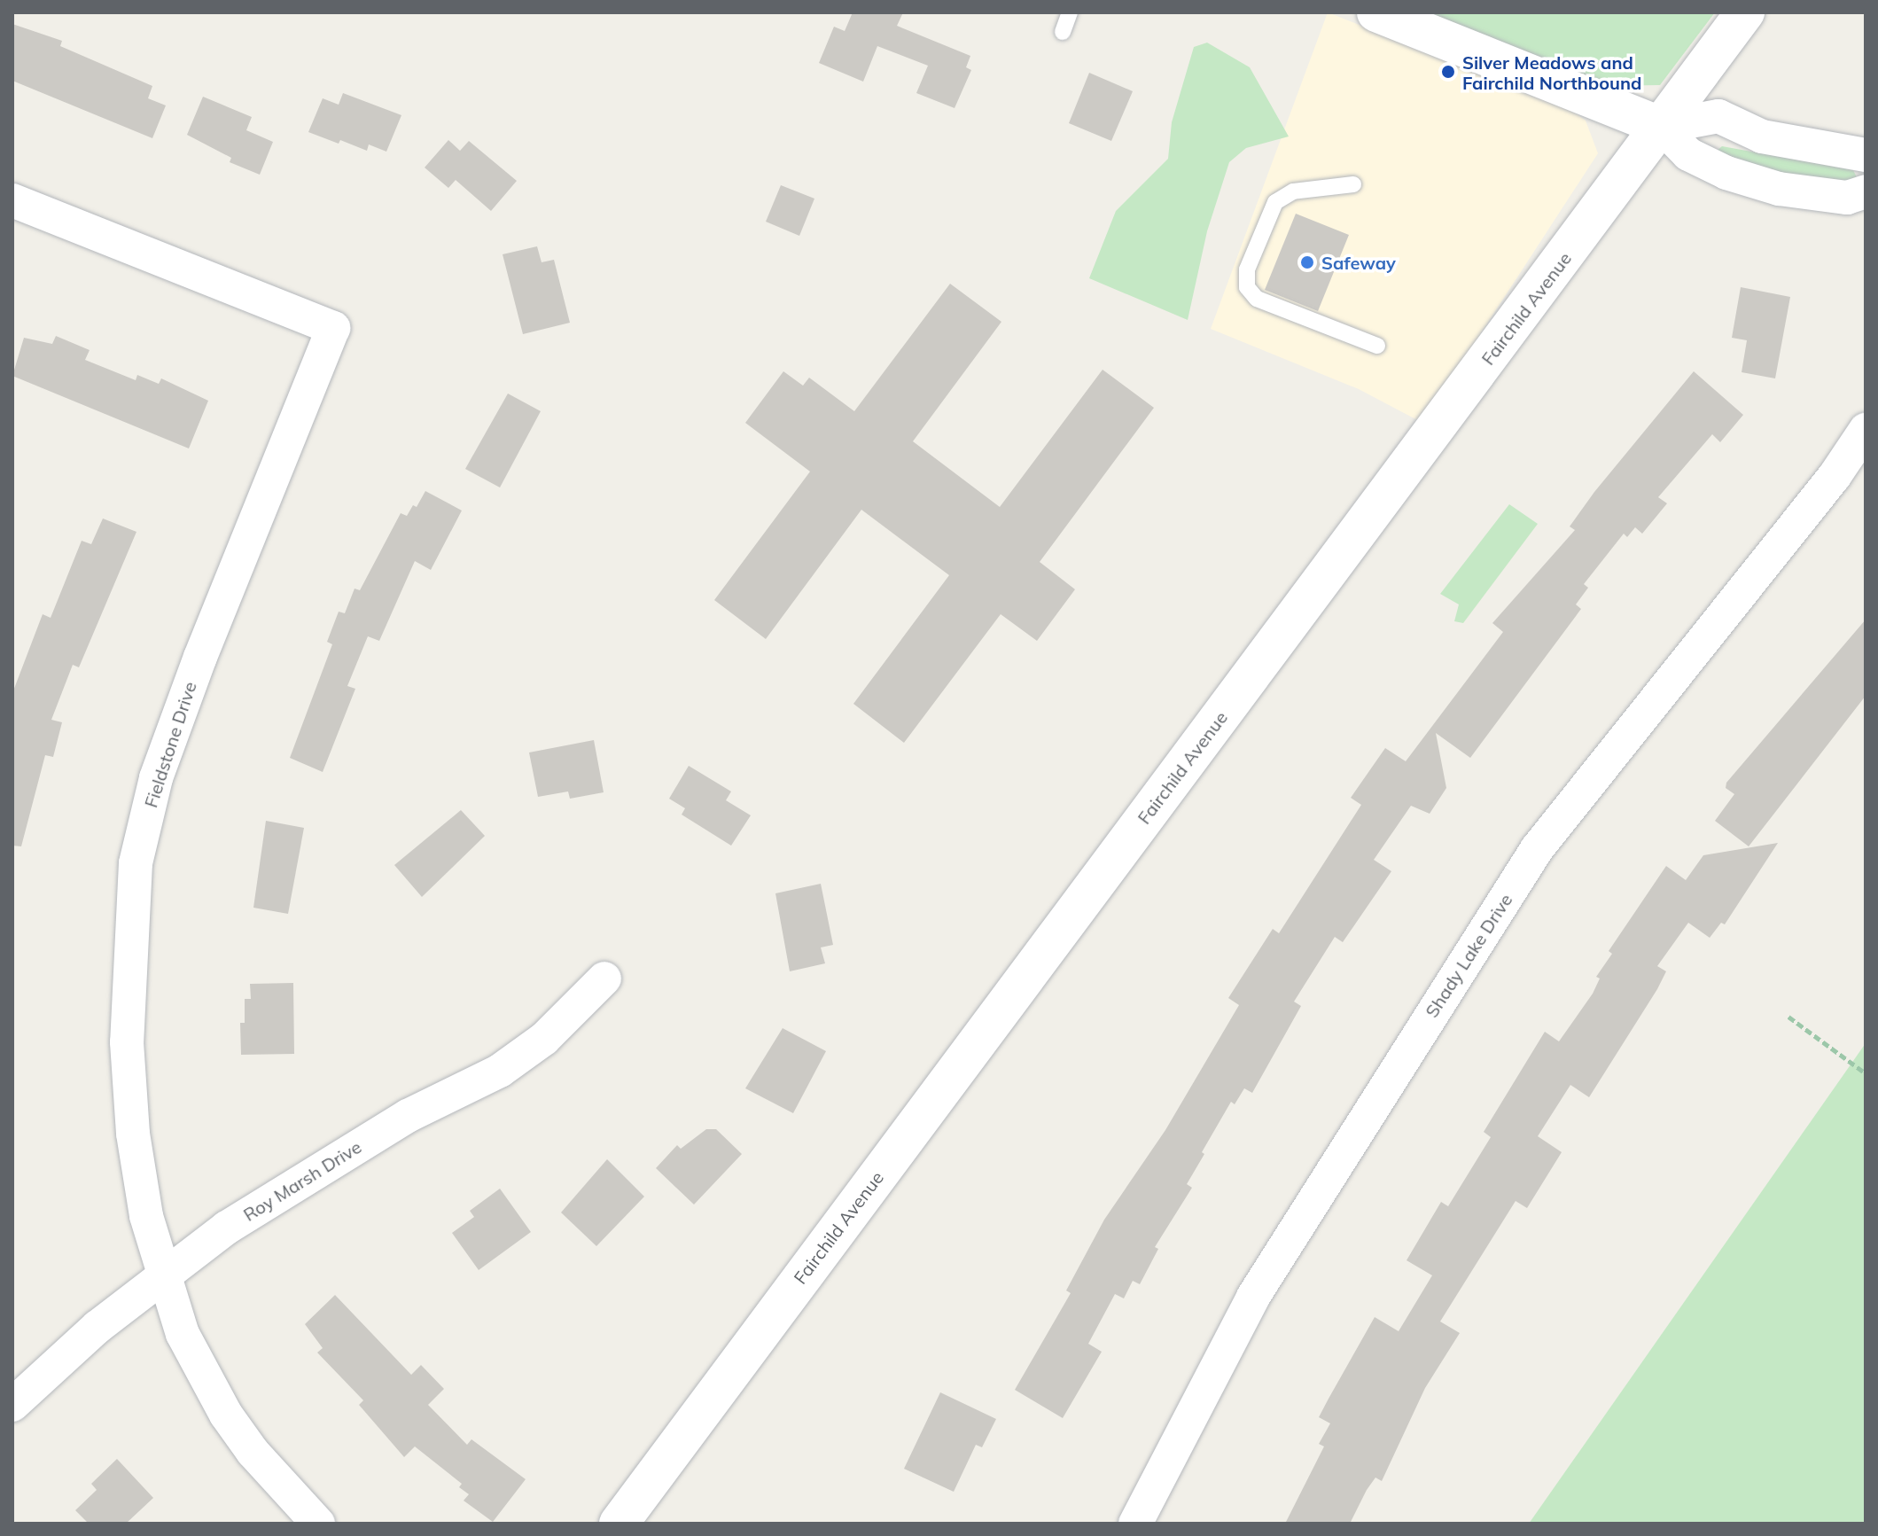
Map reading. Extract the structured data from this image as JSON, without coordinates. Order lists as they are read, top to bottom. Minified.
{"streets":{"main road":["Fairchild Avenue"],"street":["Fieldstone Drive","Shady Lake Drive","Roy Marsh Drive"]},"crossings":[["Fieldstone Drive","Roy Marsh Drive"]],"places":["Silver Meadows and Fairchild Northbound","Safeway"]}
